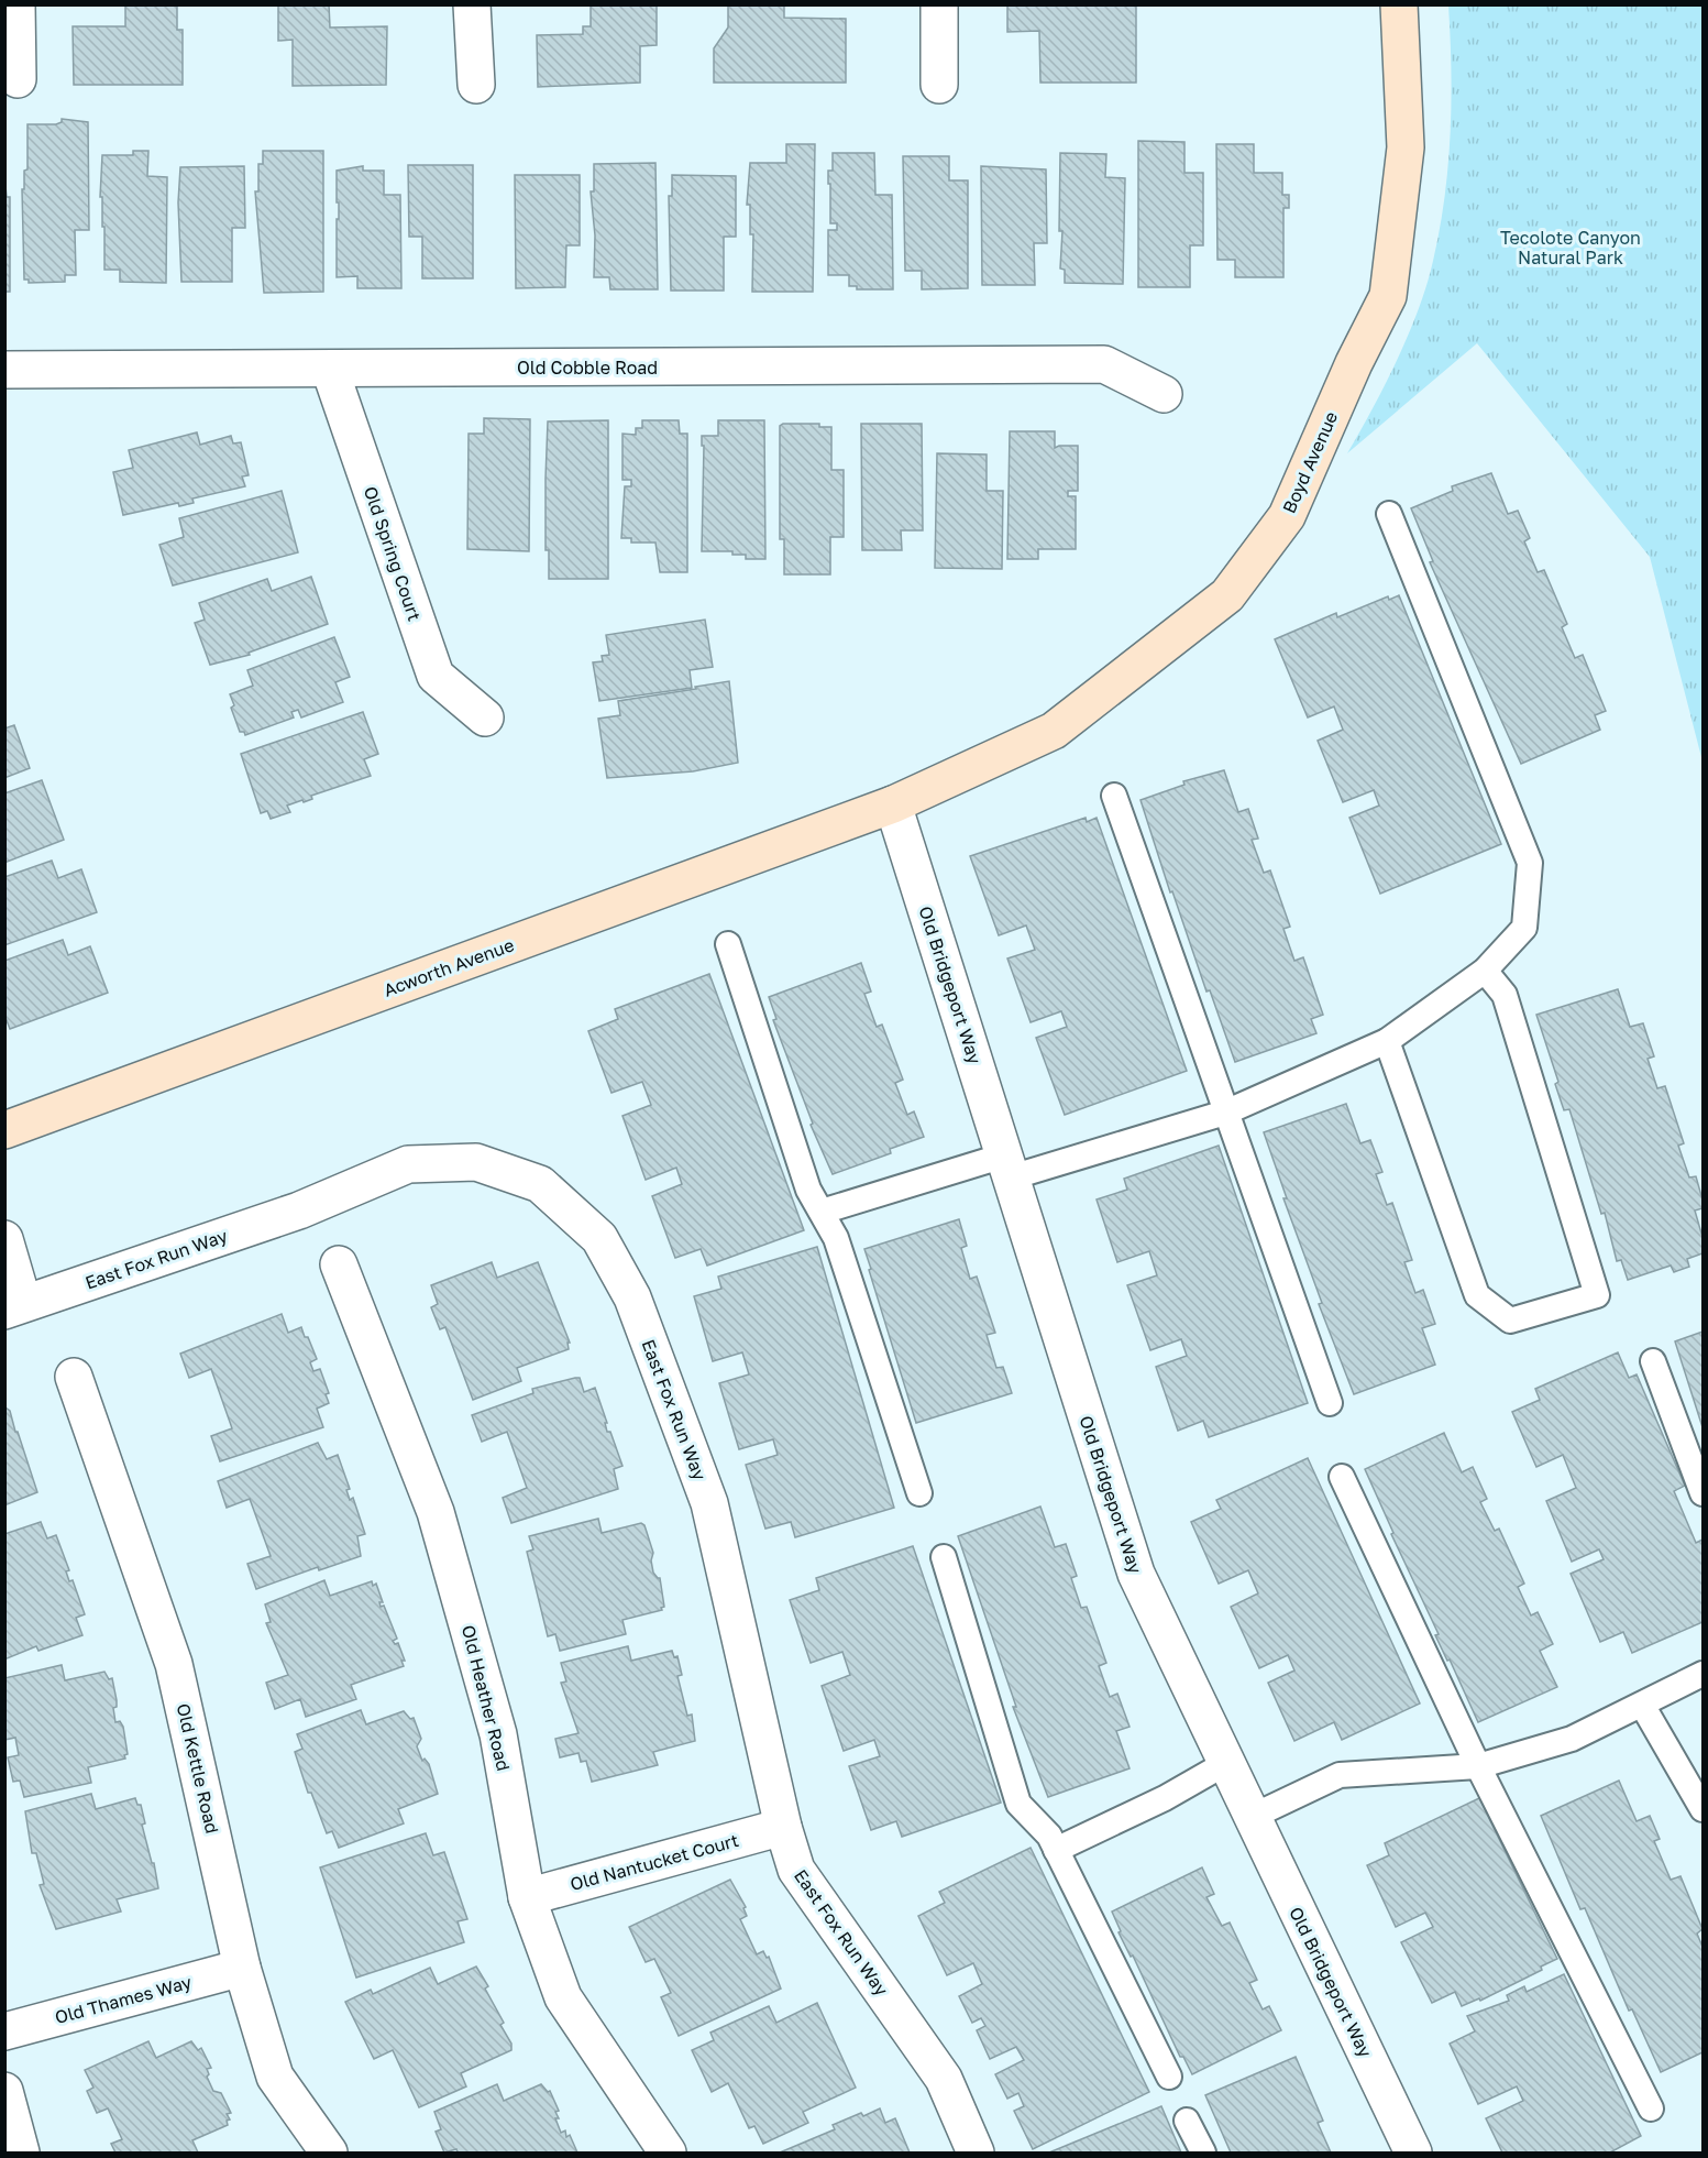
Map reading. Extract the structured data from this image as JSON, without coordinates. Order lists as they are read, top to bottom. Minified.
{"streets":{"street":["Old Cobble Road","Boyd Avenue","Old Spring Court","Acworth Avenue","Old Bridgeport Way","East Fox Run Way","Old Heather Road","Old Kettle Road","Old Nantucket Court","Old Thames Way"]},"crossings":[["Old Cobble Road","Old Spring Court"],["Boyd Avenue","Acworth Avenue"],["Boyd Avenue","Old Bridgeport Way"],["Acworth Avenue","Old Bridgeport Way"],["East Fox Run Way","Old Nantucket Court"],["Old Heather Road","Old Nantucket Court"],["Old Kettle Road","Old Thames Way"]],"parks":["Tecolote Canyon Natural Park"]}
